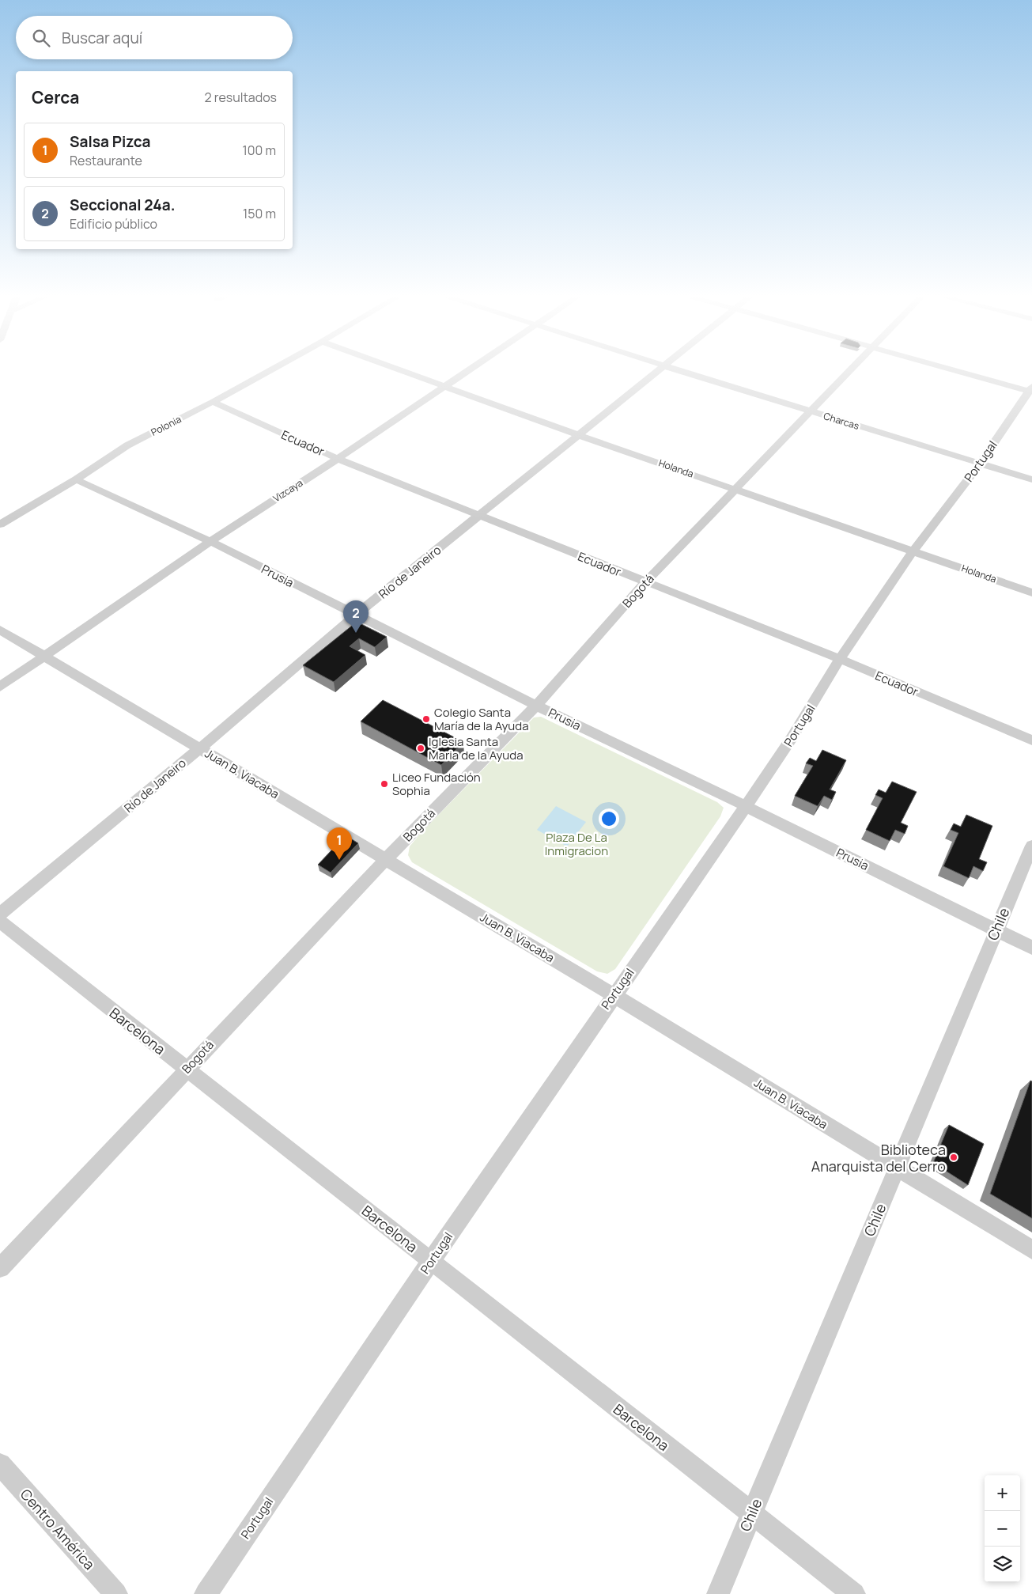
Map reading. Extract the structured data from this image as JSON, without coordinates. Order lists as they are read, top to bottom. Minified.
{"streets":{"street":["Charcas","Polonia","Ecuador","Portugal","Holanda","Vizcaya","Río de Janeiro","Prusia","Bogotá","Juan B. Viacaba","Chile","Barcelona","Centro América"]},"crossings":[["Charcas","Portugal"],["Charcas","Bogotá"],["Polonia","Ecuador"],["Polonia","Prusia"],["Ecuador","Portugal"],["Ecuador","Vizcaya"],["Ecuador","Río de Janeiro"],["Ecuador","Bogotá"],["Portugal","Holanda"],["Portugal","Prusia"],["Portugal","Juan B. Viacaba"],["Portugal","Barcelona"],["Holanda","Vizcaya"],["Holanda","Río de Janeiro"],["Holanda","Bogotá"],["Vizcaya","Prusia"],["Vizcaya","Juan B. Viacaba"],["Río de Janeiro","Prusia"],["Río de Janeiro","Juan B. Viacaba"],["Prusia","Bogotá"],["Prusia","Chile"],["Bogotá","Juan B. Viacaba"],["Bogotá","Barcelona"],["Juan B. Viacaba","Chile"],["Chile","Barcelona"]],"parks":["Plaza De La Inmigracion"],"places":["Colegio Santa María de la Ayuda","Iglesia Santa Maria de la Ayuda","Liceo Fundación Sophia","Biblioteca Anarquista del Cerro"],"page":{"search":"Buscar aquí","heading":["Cerca","2 resultados"],"list":[{"mark":"1","name":"Salsa Pizca","note":"Restaurante","value":"100 m"},{"mark":"2","name":"Seccional 24a.","note":"Edificio público","value":"150 m"}],"pins":["2","1"],"map_buttons":["+","−"]}}
